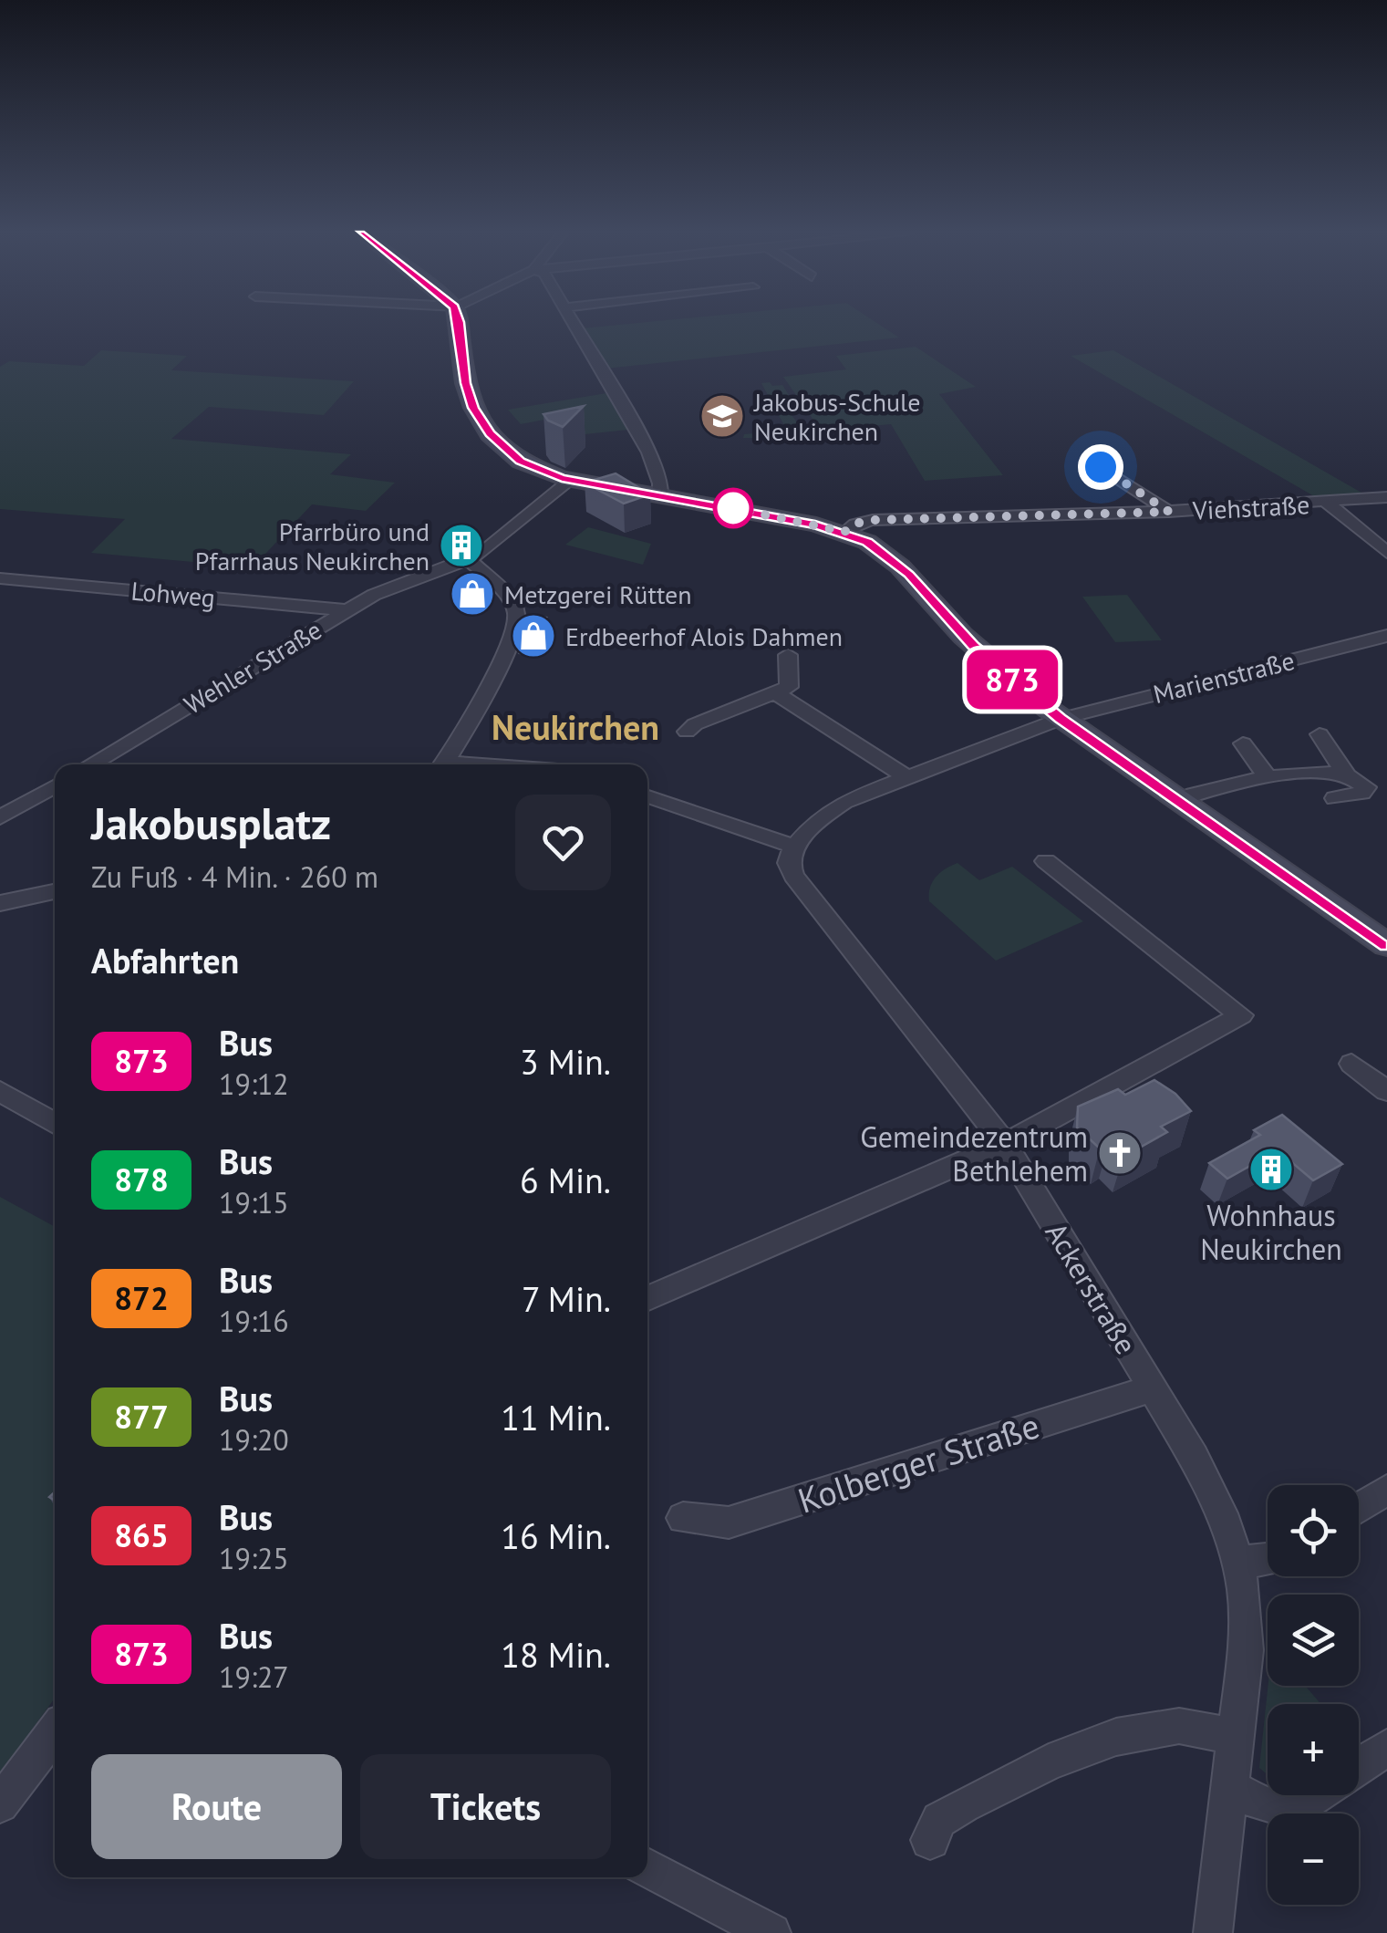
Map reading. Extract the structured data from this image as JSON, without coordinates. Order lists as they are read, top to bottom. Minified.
{"streets":{"street":["Viehstraße","Lohweg","Wehler Straße","Marienstraße","Ackerstraße","Kolberger Straße"]},"crossings":[["Lohweg","Wehler Straße"],["Marienstraße","Ackerstraße"],["Ackerstraße","Kolberger Straße"]],"districts":["Neukirchen"],"places":{"school or university":["Jakobus-Schule Neukirchen"],"building":["Pfarrbüro und Pfarrhaus Neukirchen","Wohnhaus Neukirchen"],"shop":["Metzgerei Rütten","Erdbeerhof Alois Dahmen"],"church":["Gemeindezentrum Bethlehem"]},"lines":["bus line 873"],"page":{"on_map":"873","heading":[["Jakobusplatz","Zu Fuß · 4 Min. · 260 m"],"Abfahrten"],"list":[{"mark":"873","name":"Bus","note":"19:12","value":"3 Min."},{"mark":"878","name":"Bus","note":"19:15","value":"6 Min."},{"mark":"872","name":"Bus","note":"19:16","value":"7 Min."},{"mark":"877","name":"Bus","note":"19:20","value":"11 Min."},{"mark":"865","name":"Bus","note":"19:25","value":"16 Min."},{"mark":"873","name":"Bus","note":"19:27","value":"18 Min."}],"map_buttons":["+","−"],"buttons":["Route","Tickets"]}}
